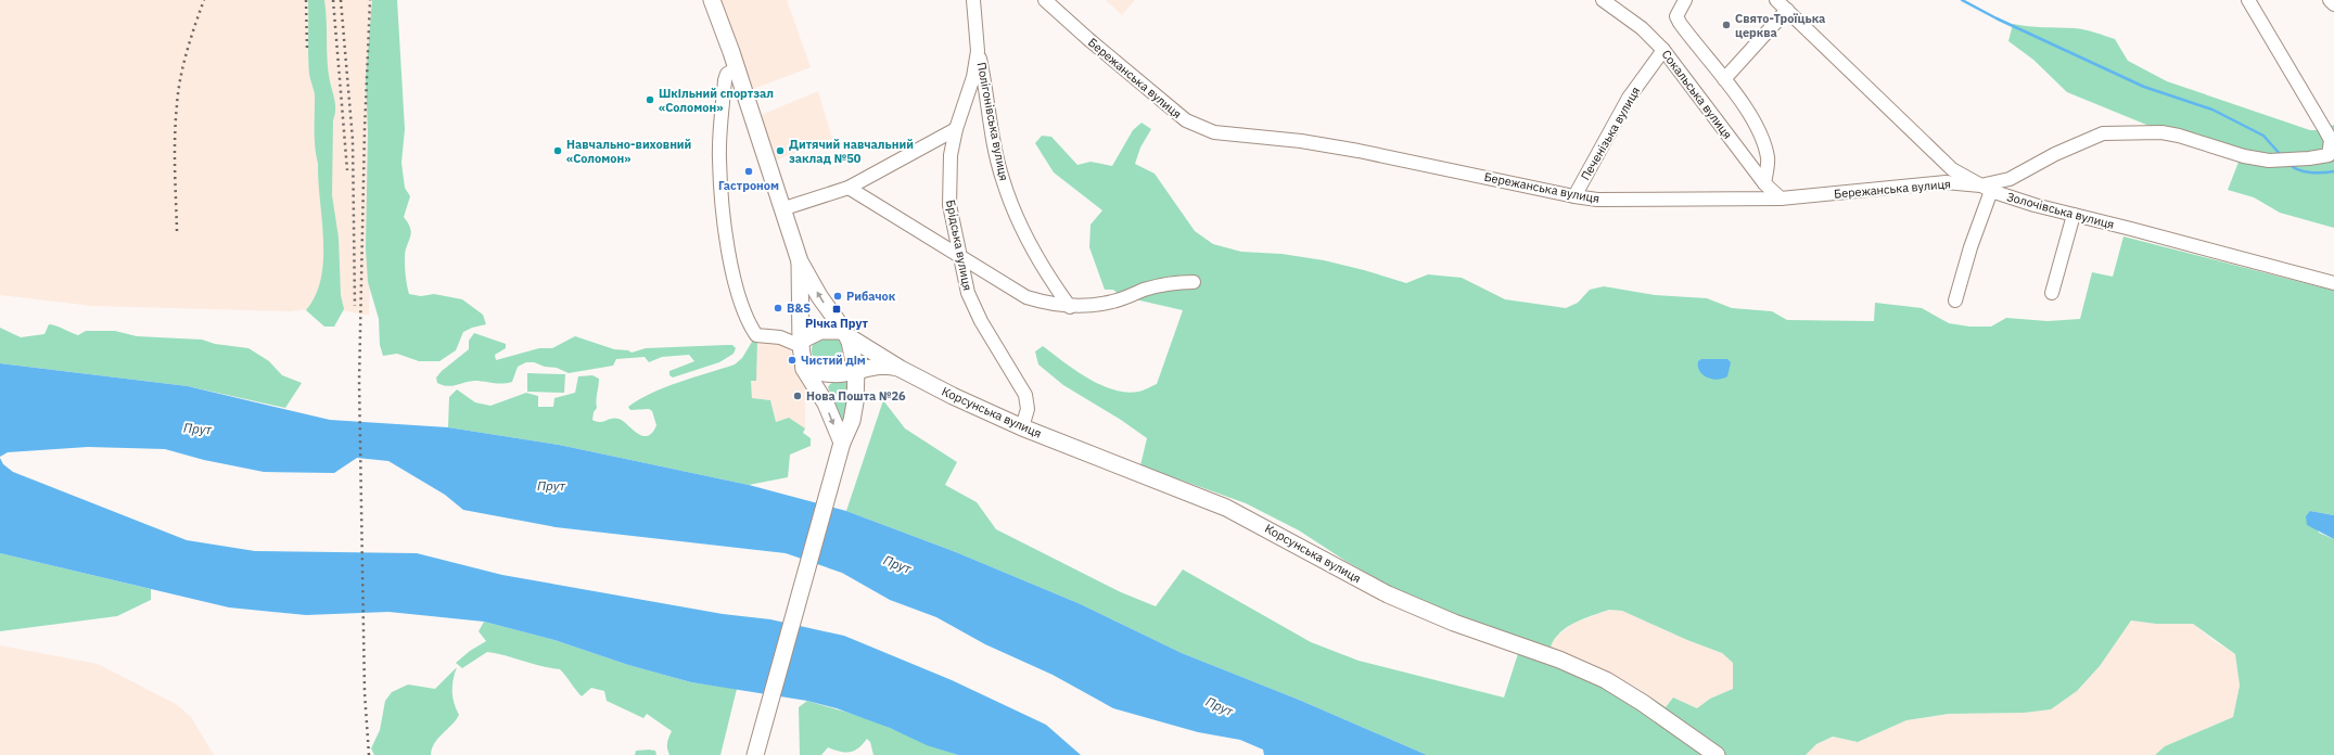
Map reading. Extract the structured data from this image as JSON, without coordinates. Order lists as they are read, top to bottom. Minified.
{"streets":{"main road":["Корсунська вулиця"],"street":["Бережанська вулиця","Сокальська вулиця","Полігонівська вулиця","Печенізька вулиця","Золочівська вулиця","Брідська вулиця"]},"crossings":[["Бережанська вулиця","Сокальська вулиця"],["Бережанська вулиця","Печенізька вулиця"],["Бережанська вулиця","Золочівська вулиця"],["Сокальська вулиця","Печенізька вулиця"],["Полігонівська вулиця","Брідська вулиця"],["Брідська вулиця","Корсунська вулиця"]],"water":["Прут"],"places":{"other":["Свято-Троїцька церква","Шкільний спортзал «Соломон»","Навчально-виховний «Соломон»","Дитячий навчальний заклад №50","Гастроном","Рибачок","B&S","Чистий дім","Нова Пошта №26"],"transit":["Річка Прут"]}}
